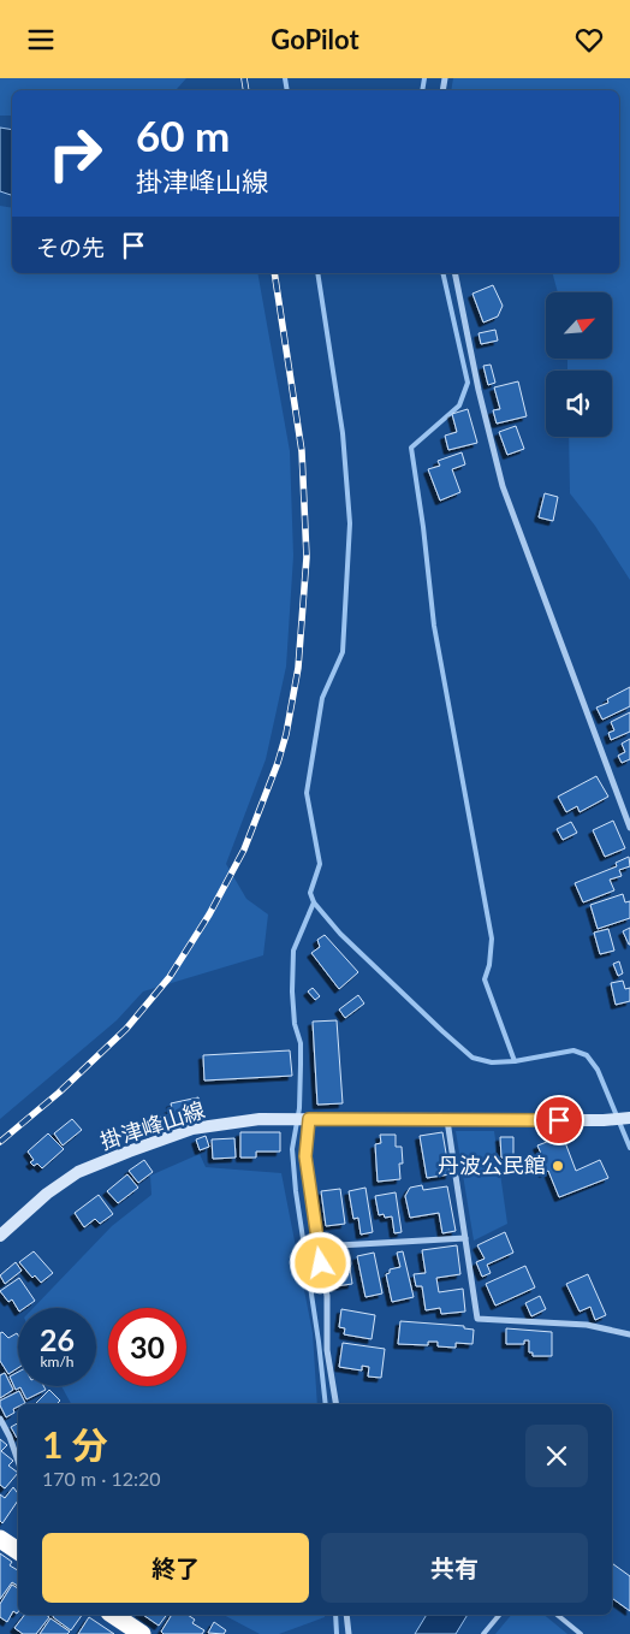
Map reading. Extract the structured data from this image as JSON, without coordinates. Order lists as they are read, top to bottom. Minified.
{"streets":{"main road":["掛津峰山線"]},"places":["丹波公民館"],"north":"top right","page":{"header":"GoPilot","turn":["60 m","掛津峰山線"],"then":"その先","speed":"26 km/h","limit":"30","heading":["1 分","170 m · 12:20"],"buttons":["終了","共有"]}}
